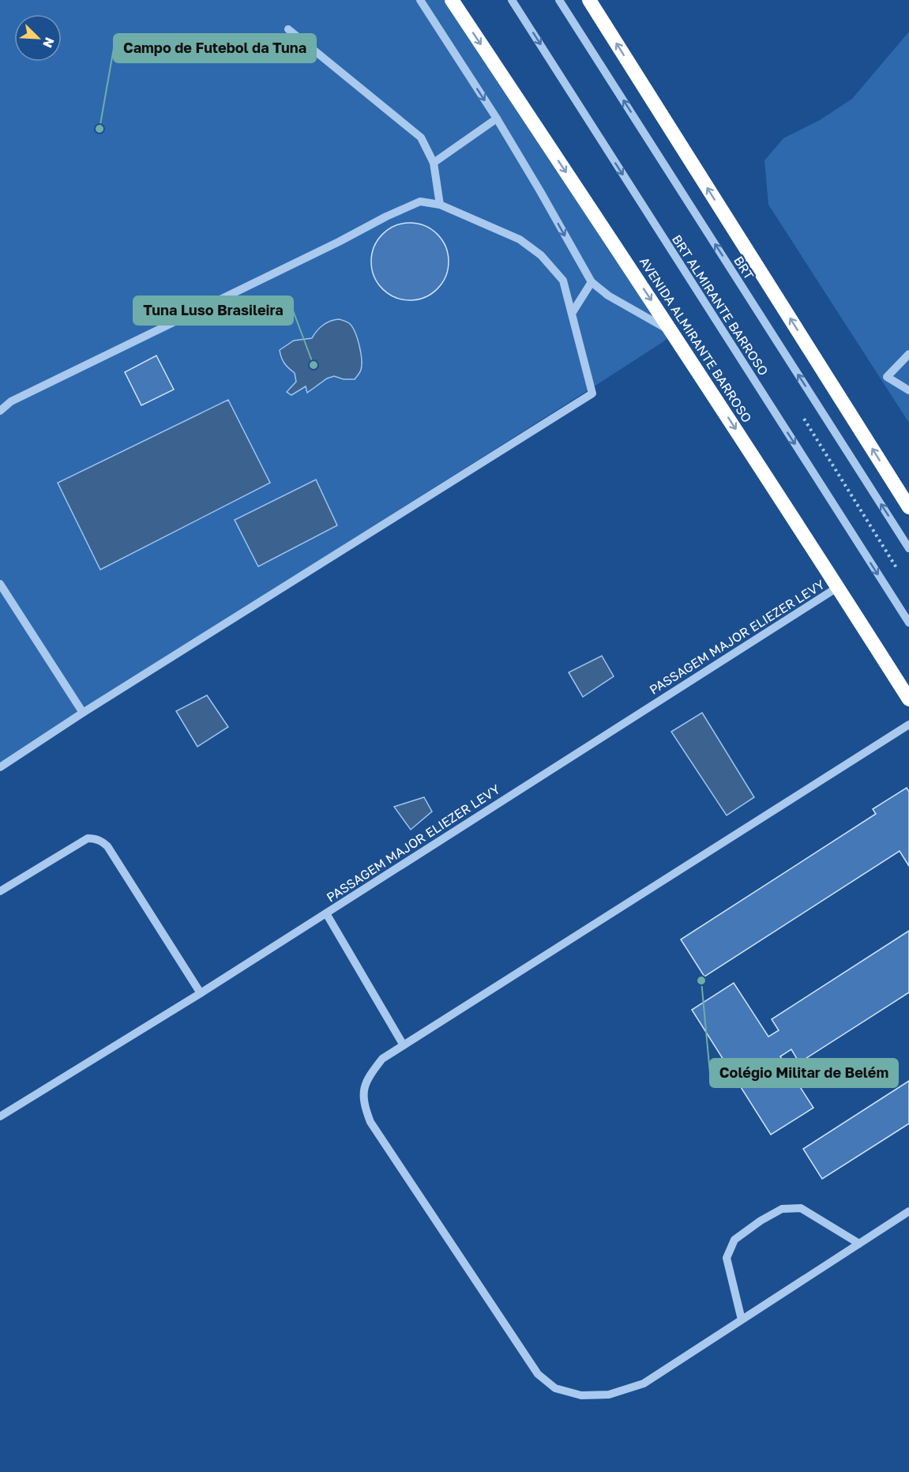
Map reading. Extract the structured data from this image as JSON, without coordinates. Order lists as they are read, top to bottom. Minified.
{"streets":{"highway":["AVENIDA ALMIRANTE BARROSO"],"street":["BRT","BRT ALMIRANTE BARROSO","PASSAGEM MAJOR ELIEZER LEVY"]},"crossings":[["AVENIDA ALMIRANTE BARROSO","PASSAGEM MAJOR ELIEZER LEVY"]],"one_way":["BRT","BRT ALMIRANTE BARROSO"],"places":["Campo de Futebol da Tuna","Tuna Luso Brasileira","Colégio Militar de Belém"],"north":"bottom right"}
